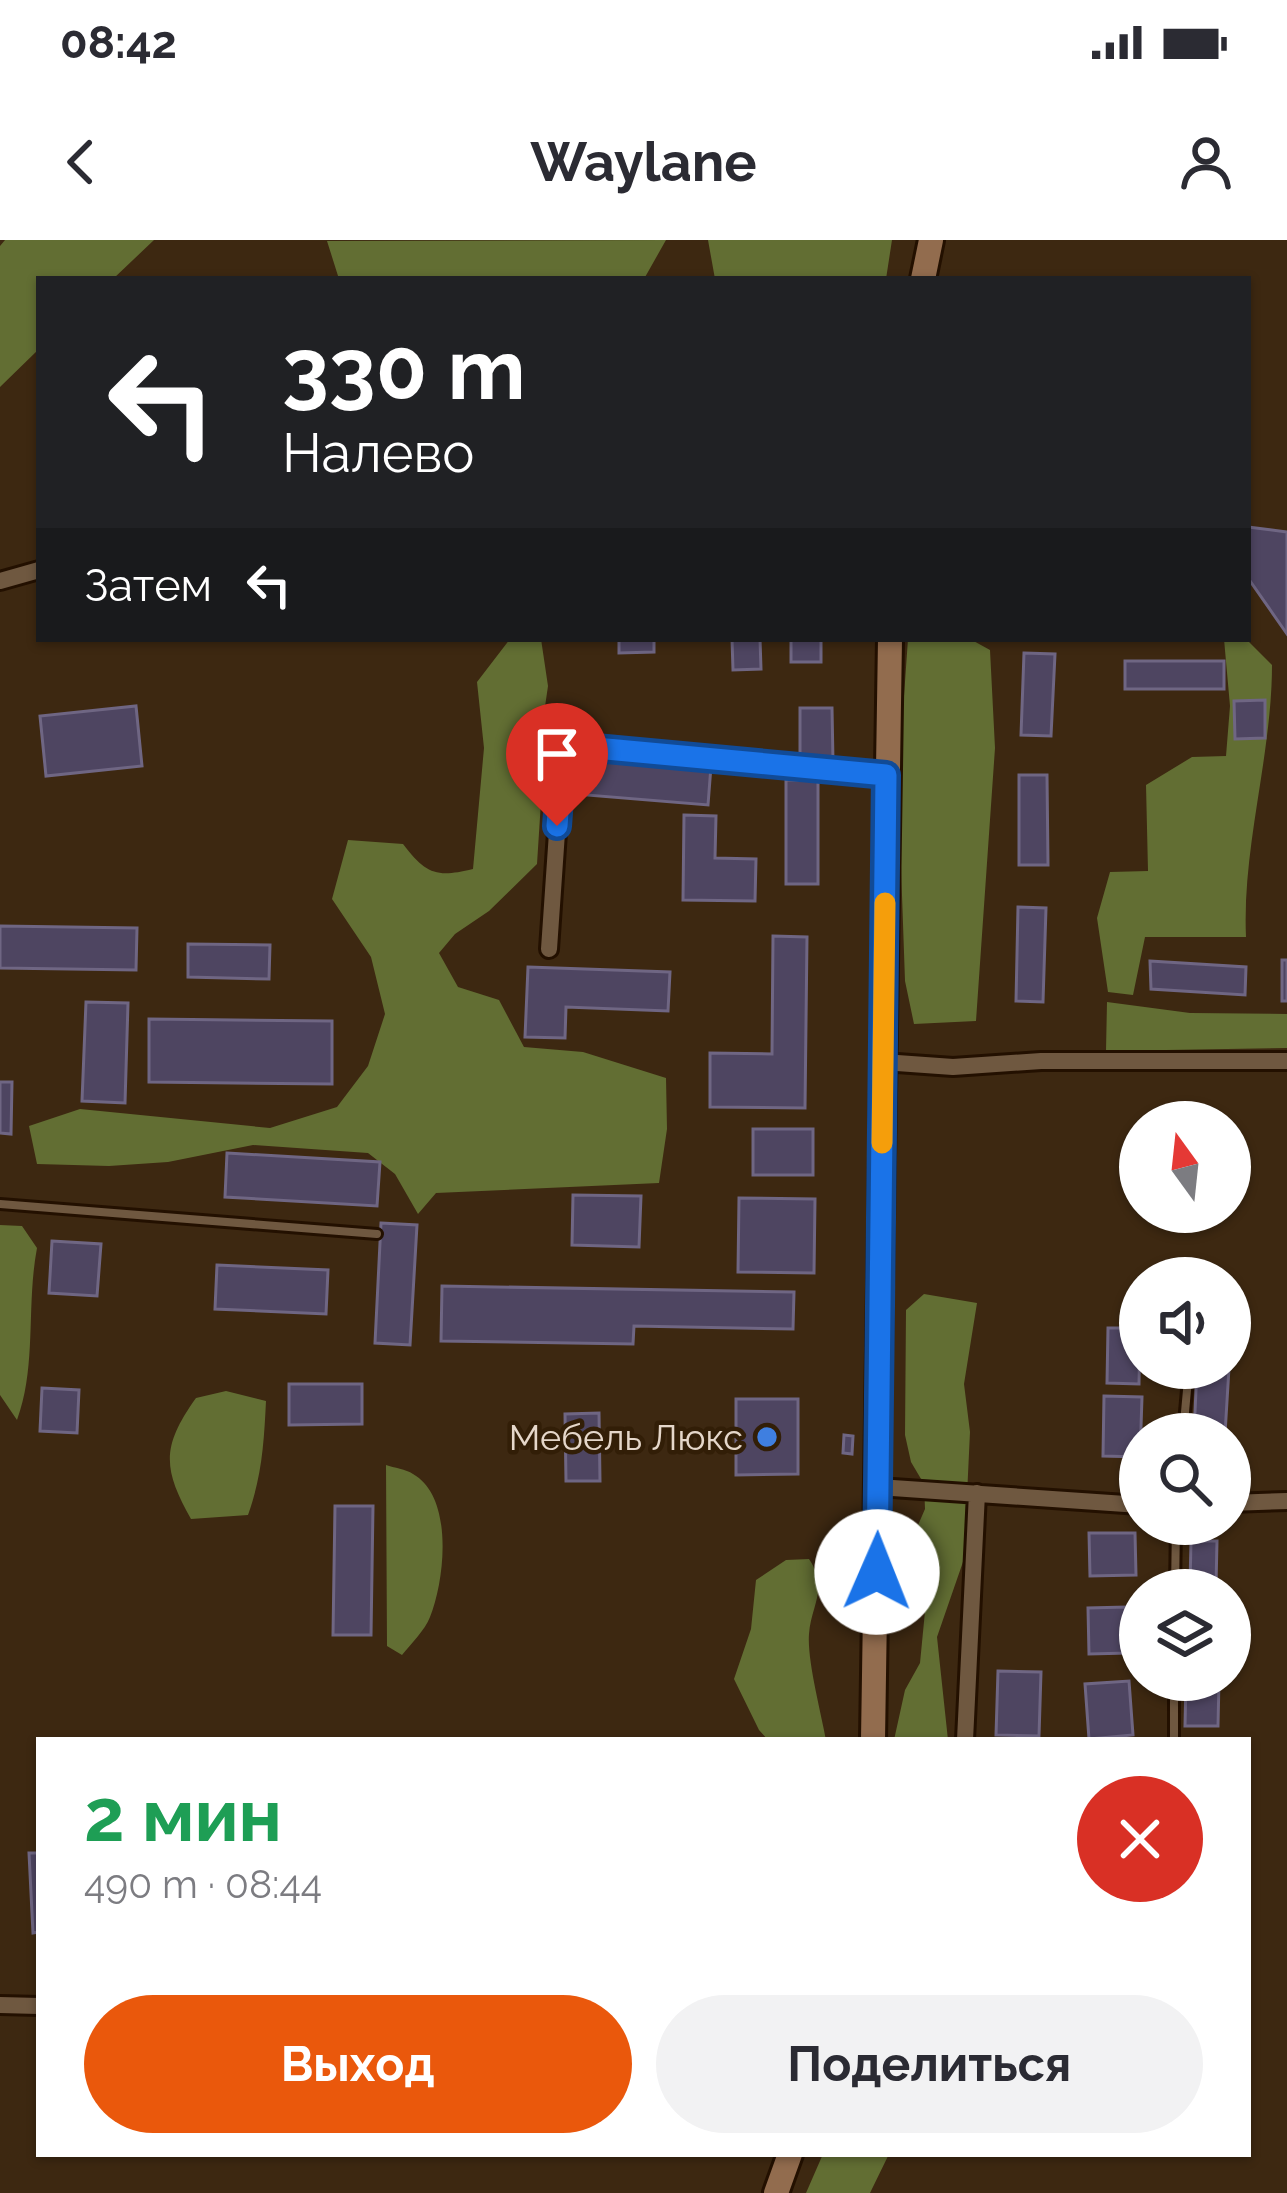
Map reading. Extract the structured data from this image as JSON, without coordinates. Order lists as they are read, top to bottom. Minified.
{"places":["Мебель Люкс"],"north":"top","page":{"status":"08:42","header":"Waylane","turn":["330 m","Налево"],"then":"Затем","heading":["2 мин","490 m · 08:44"],"buttons":["Выход","Поделиться"]}}
